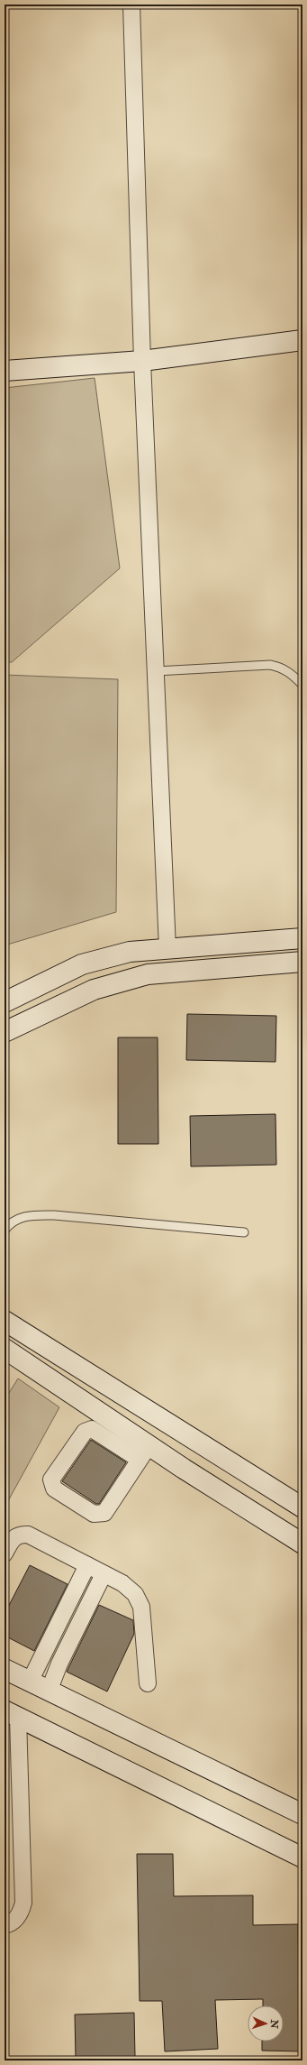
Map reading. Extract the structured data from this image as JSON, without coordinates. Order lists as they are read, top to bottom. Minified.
{"north":"right"}
